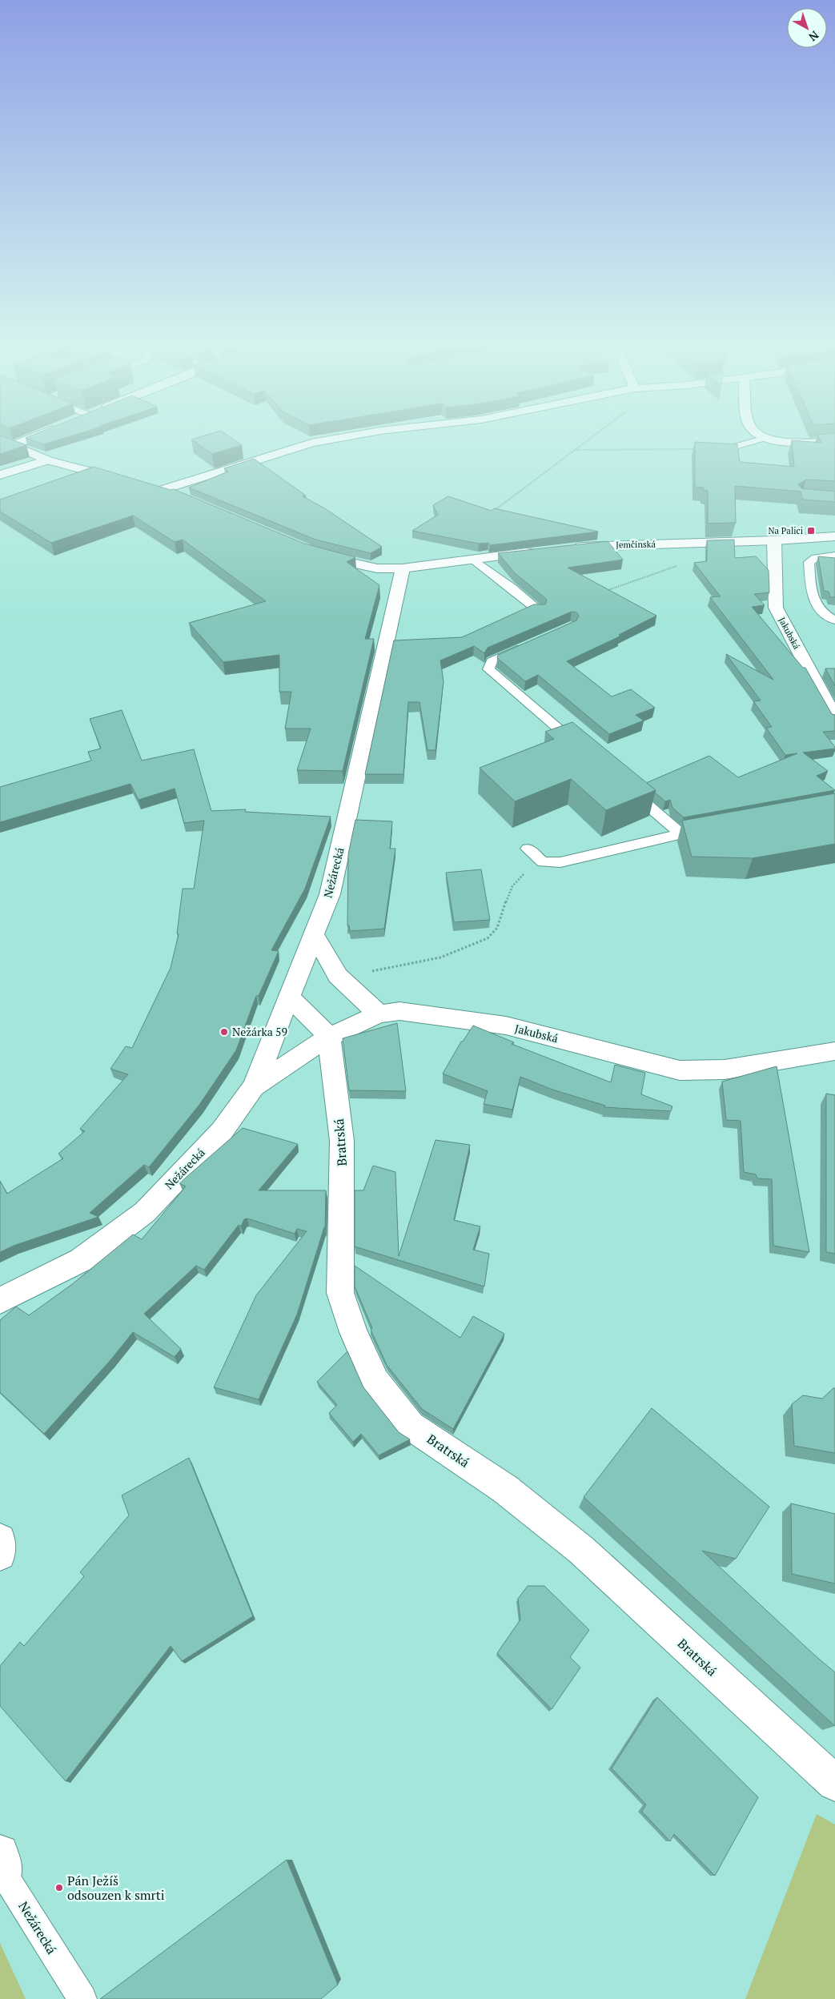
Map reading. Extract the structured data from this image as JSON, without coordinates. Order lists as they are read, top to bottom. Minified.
{"streets":{"street":["Jemčinská","Jakubská","Nežárecká","Bratrská"]},"crossings":[["Jemčinská","Jakubská"],["Jakubská","Nežárecká"],["Jakubská","Bratrská"]],"places":{"transit":["Na Palici"],"other":["Nežárka 59","Pán Ježíš odsouzen k smrti"]},"north":"bottom right"}
